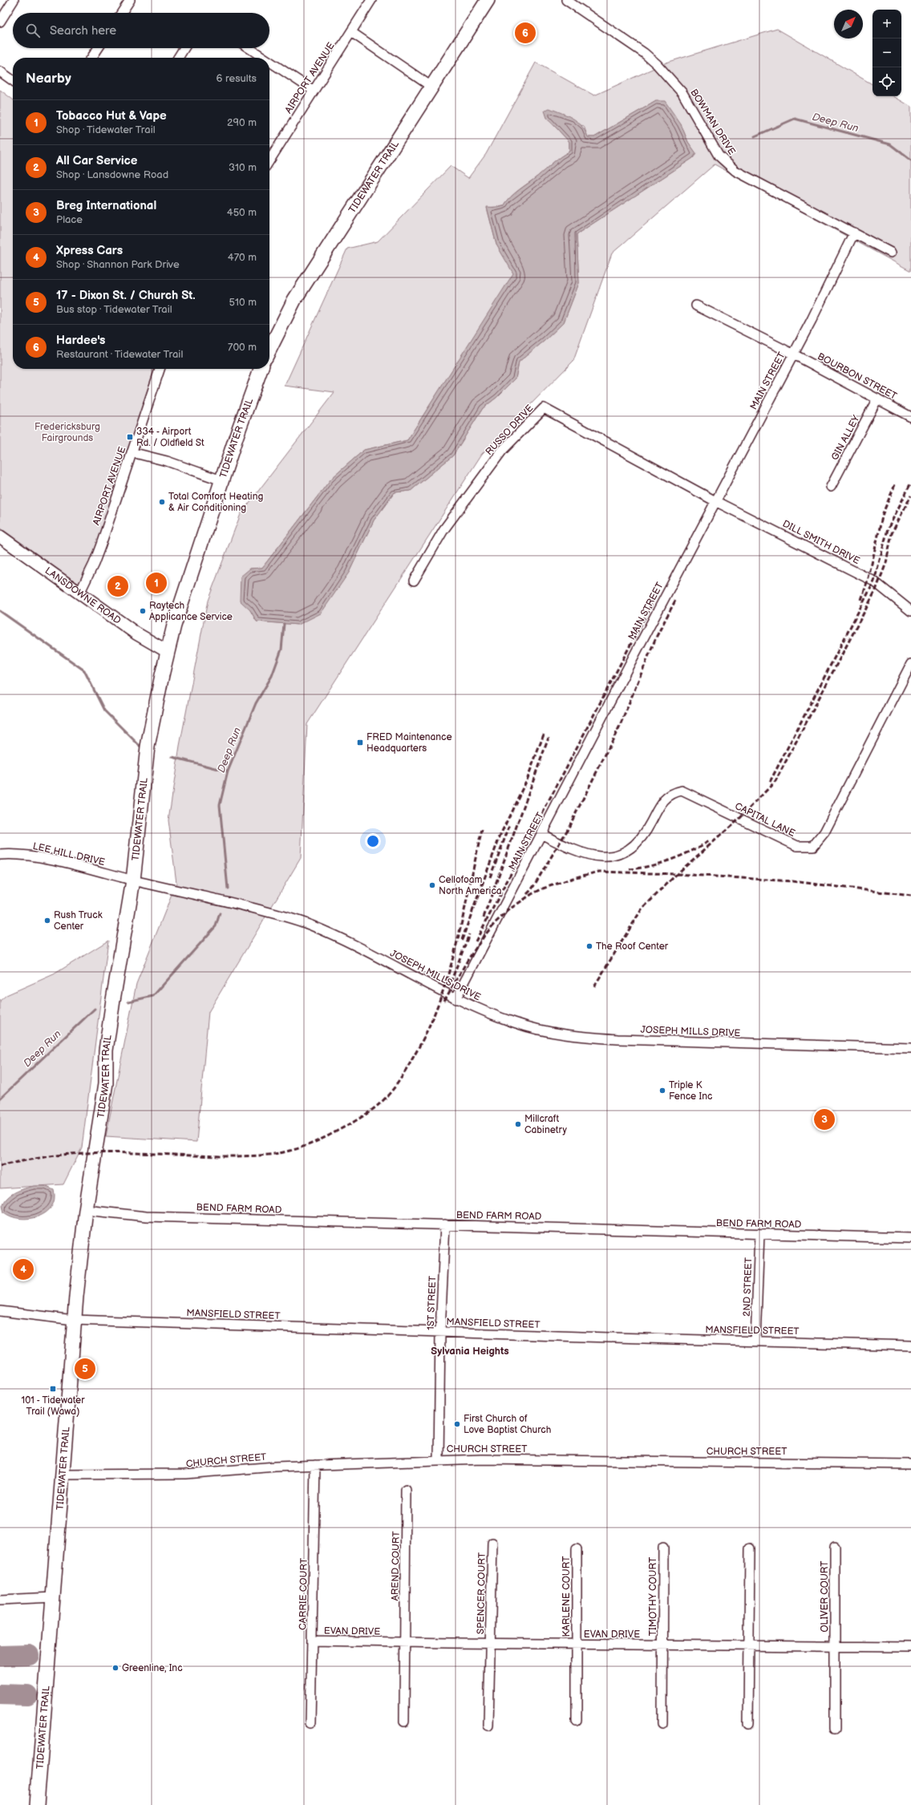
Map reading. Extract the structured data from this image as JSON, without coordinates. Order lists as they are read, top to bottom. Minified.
{"streets":{"main road":["TIDEWATER TRAIL","LANSDOWNE ROAD"],"street":["AIRPORT AVENUE","BOWMAN DRIVE","BOURBON STREET","MAIN STREET","RUSSO DRIVE","GIN ALLEY","DILL SMITH DRIVE","CAPITAL LANE","LEE HILL DRIVE","JOSEPH MILLS DRIVE","BEND FARM ROAD","2ND STREET","1ST STREET","MANSFIELD STREET","CHURCH STREET","AREND COURT","SPENCER COURT","CARRIE COURT","KARLENE COURT","TIMOTHY COURT","OLIVER COURT","EVAN DRIVE"]},"crossings":[["AIRPORT AVENUE","LANSDOWNE ROAD"],["BOWMAN DRIVE","MAIN STREET"],["TIDEWATER TRAIL","LANSDOWNE ROAD"],["TIDEWATER TRAIL","LEE HILL DRIVE"],["TIDEWATER TRAIL","JOSEPH MILLS DRIVE"],["TIDEWATER TRAIL","BEND FARM ROAD"],["TIDEWATER TRAIL","MANSFIELD STREET"],["TIDEWATER TRAIL","CHURCH STREET"],["BOURBON STREET","MAIN STREET"],["BOURBON STREET","GIN ALLEY"],["MAIN STREET","RUSSO DRIVE"],["MAIN STREET","DILL SMITH DRIVE"],["MAIN STREET","CAPITAL LANE"],["MAIN STREET","JOSEPH MILLS DRIVE"],["RUSSO DRIVE","DILL SMITH DRIVE"],["LEE HILL DRIVE","JOSEPH MILLS DRIVE"],["BEND FARM ROAD","2ND STREET"],["BEND FARM ROAD","1ST STREET"],["2ND STREET","MANSFIELD STREET"],["1ST STREET","MANSFIELD STREET"],["1ST STREET","CHURCH STREET"],["CHURCH STREET","CARRIE COURT"],["AREND COURT","EVAN DRIVE"],["SPENCER COURT","EVAN DRIVE"],["CARRIE COURT","EVAN DRIVE"],["KARLENE COURT","EVAN DRIVE"],["TIMOTHY COURT","EVAN DRIVE"],["OLIVER COURT","EVAN DRIVE"]],"districts":["Sylvania Heights"],"water":["Deep Run"],"parks":["Fredericksburg Fairgrounds"],"places":{"transit":["334 - Airport Rd. / Oldfield St","FRED Maintenance Headquarters","101 - Tidewater Trail (Wawa)"],"other":["Total Comfort Heating & Air Conditioning","Raytech Applicance Service","Cellofoam North America","Rush Truck Center","The Roof Center","Triple K Fence Inc","Millcraft Cabinetry","First Church of Love Baptist Church","Greenline, Inc"]},"north":"top right","page":{"map_buttons":["+","−"],"search":"Search here","pins":["6","1","2","3","4","5"],"heading":["Nearby","6 results"],"list":[{"mark":"1","name":"Tobacco Hut & Vape","note":"Shop · Tidewater Trail","value":"290 m"},{"mark":"2","name":"All Car Service","note":"Shop · Lansdowne Road","value":"310 m"},{"mark":"3","name":"Breg International","note":"Place","value":"450 m"},{"mark":"4","name":"Xpress Cars","note":"Shop · Shannon Park Drive","value":"470 m"},{"mark":"5","name":"17 - Dixon St. / Church St.","note":"Bus stop · Tidewater Trail","value":"510 m"},{"mark":"6","name":"Hardee's","note":"Restaurant · Tidewater Trail","value":"700 m"}]}}
